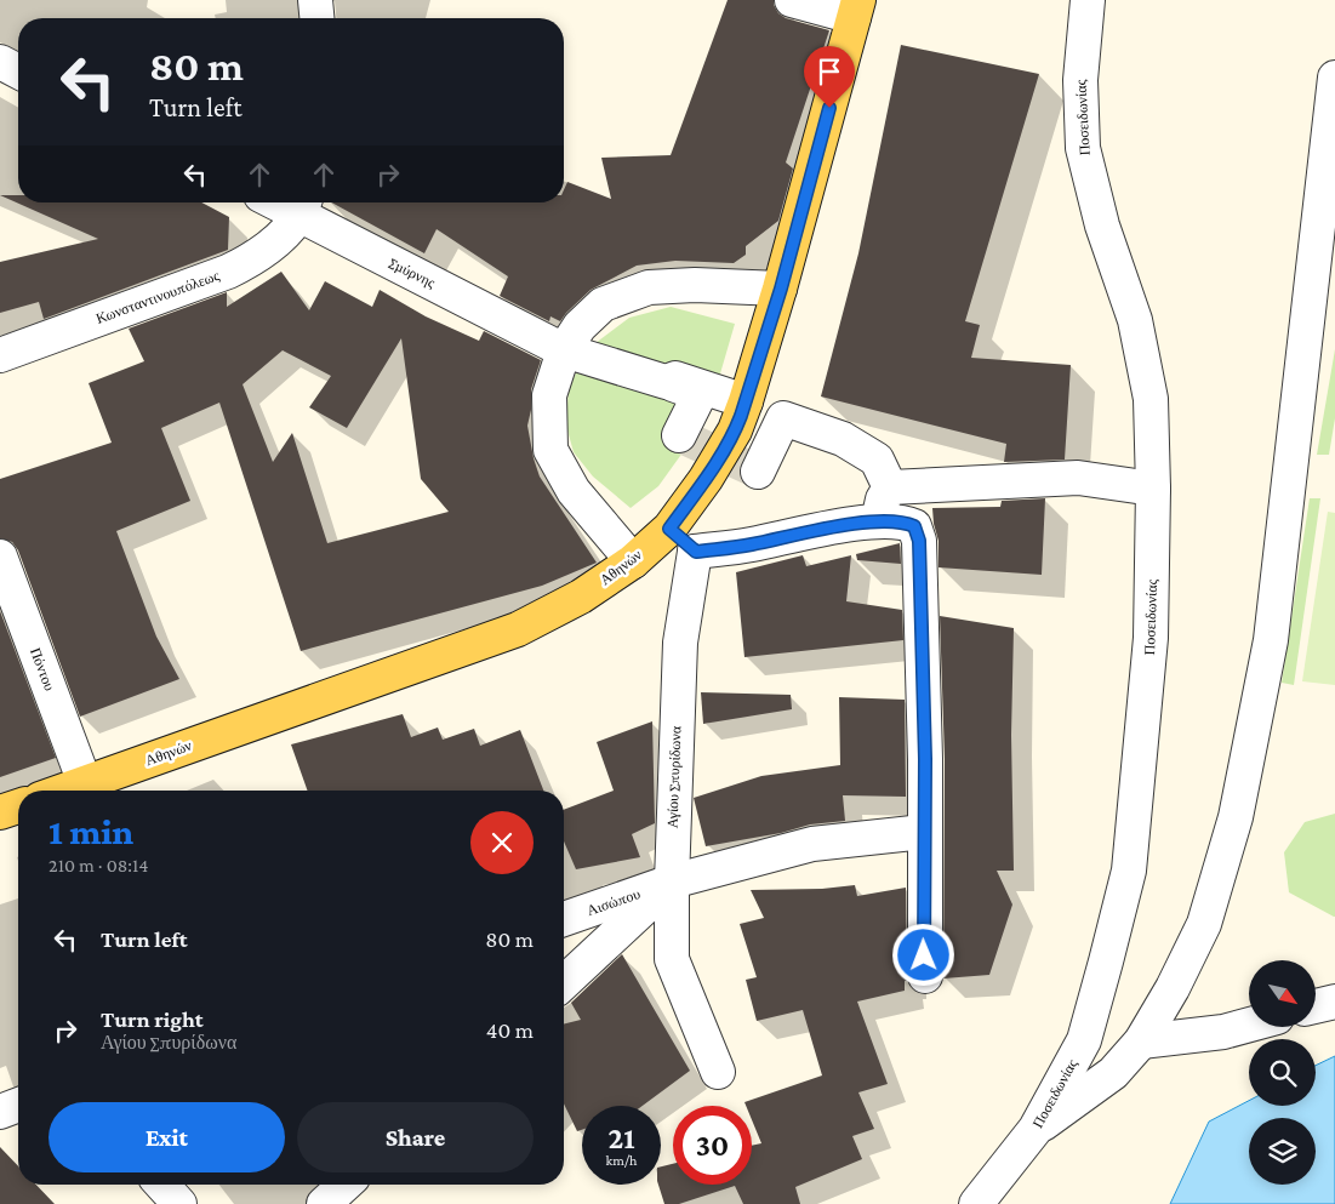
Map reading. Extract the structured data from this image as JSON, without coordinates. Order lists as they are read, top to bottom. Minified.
{"streets":{"main road":["Αθηνών"],"street":["Ποσειδωνίας","Σμύρνης","Κωνσταντινουπόλεως","Πόντου","Αγίου Σπυρίδωνα","Αισώπου"]},"crossings":[["Σμύρνης","Κωνσταντινουπόλεως"],["Αθηνών","Πόντου"],["Αγίου Σπυρίδωνα","Αισώπου"]],"north":"bottom right","page":{"turn":["80 m","Turn left"],"heading":["1 min","210 m · 08:14"],"list":[{"name":"Turn left","value":"80 m"},{"name":"Turn right","note":"Αγίου Σπυρίδωνα","value":"40 m"}],"buttons":["Exit","Share"],"speed":"21 km/h","limit":"30"}}
